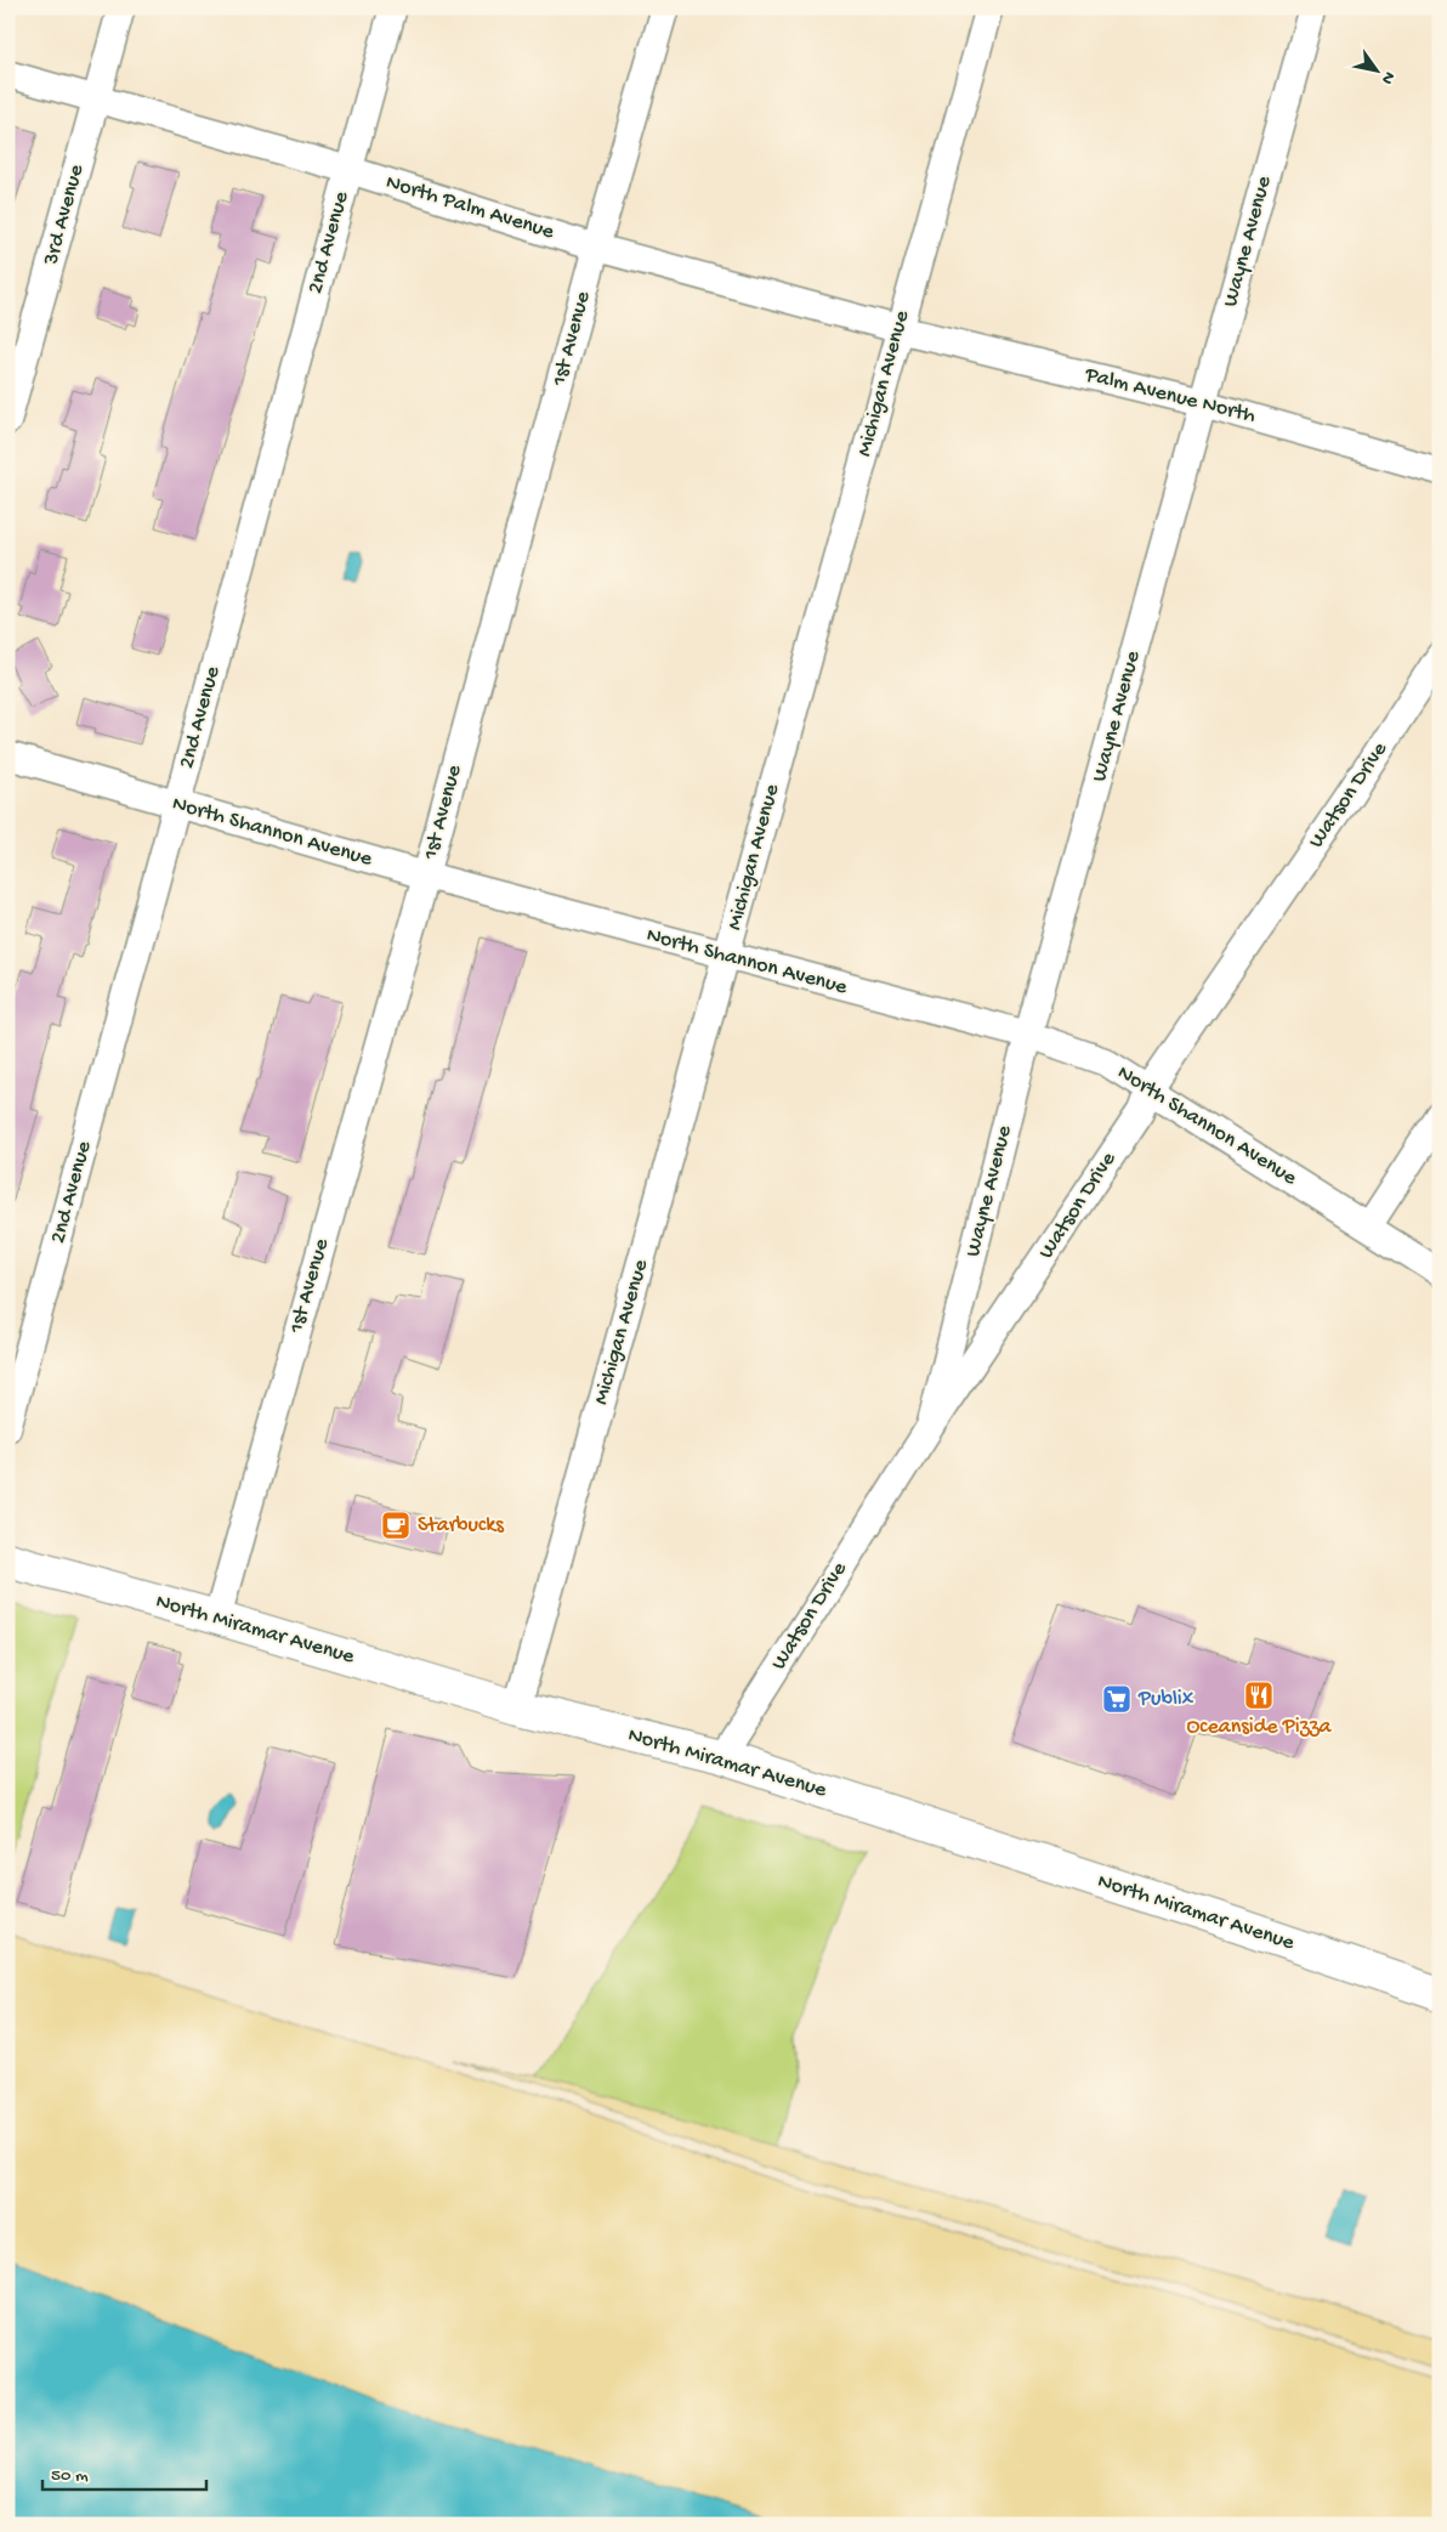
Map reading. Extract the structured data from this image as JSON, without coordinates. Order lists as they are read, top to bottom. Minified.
{"streets":{"main road":["North Miramar Avenue"],"street":["North Palm Avenue","3rd Avenue","Wayne Avenue","2nd Avenue","1st Avenue","Michigan Avenue","Palm Avenue North","Watson Drive","North Shannon Avenue"]},"crossings":[["North Palm Avenue","3rd Avenue"],["North Palm Avenue","2nd Avenue"],["North Palm Avenue","1st Avenue"],["North Palm Avenue","Michigan Avenue"],["North Palm Avenue","Palm Avenue North"],["Wayne Avenue","Palm Avenue North"],["Wayne Avenue","Watson Drive"],["Wayne Avenue","North Shannon Avenue"],["2nd Avenue","North Shannon Avenue"],["1st Avenue","North Shannon Avenue"],["1st Avenue","North Miramar Avenue"],["Michigan Avenue","Palm Avenue North"],["Michigan Avenue","North Shannon Avenue"],["Michigan Avenue","North Miramar Avenue"],["Watson Drive","North Shannon Avenue"],["Watson Drive","North Miramar Avenue"]],"places":{"cafe":["Starbucks"],"restaurant":["Oceanside Pizza"],"supermarket":["Publix"]},"scale_bar":"50 m","north":"bottom right"}
